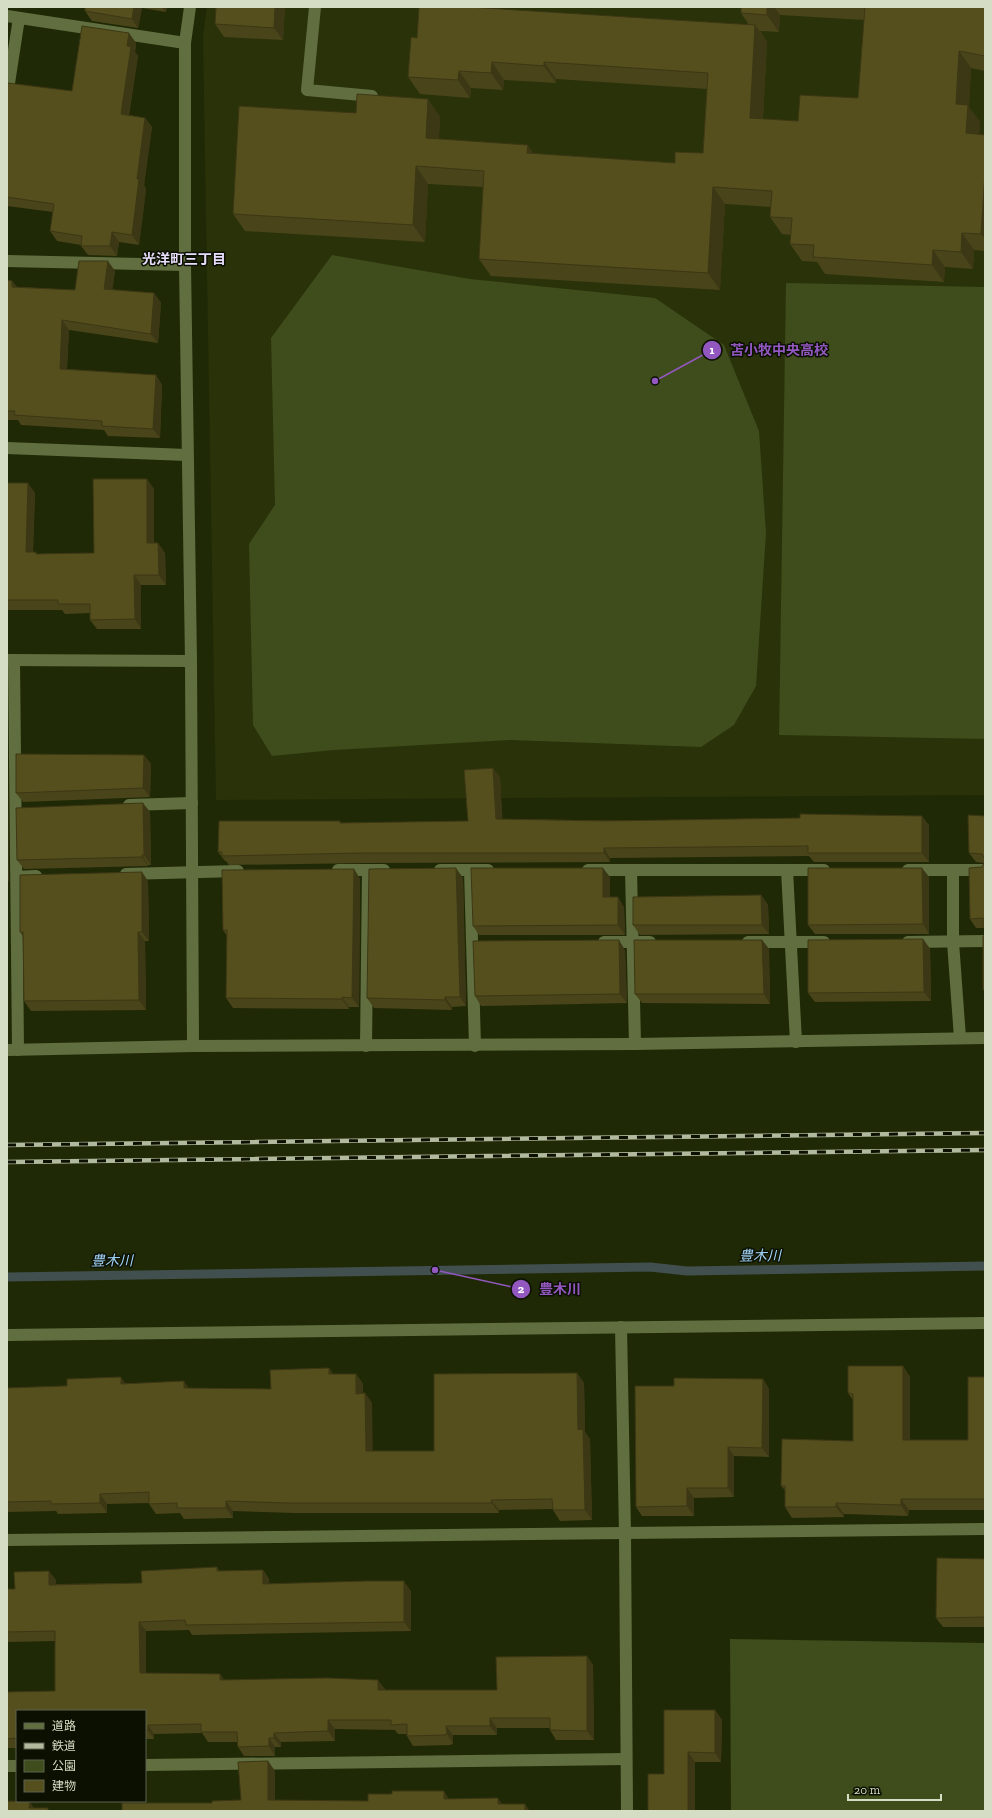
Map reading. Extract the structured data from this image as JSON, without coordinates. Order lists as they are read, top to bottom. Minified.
{"districts":["光洋町三丁目"],"water":["豊木川"],"places":["苫小牧中央高校","豊木川"],"legend":["道路","鉄道","公園","建物"],"scale_bar":"20 m"}
